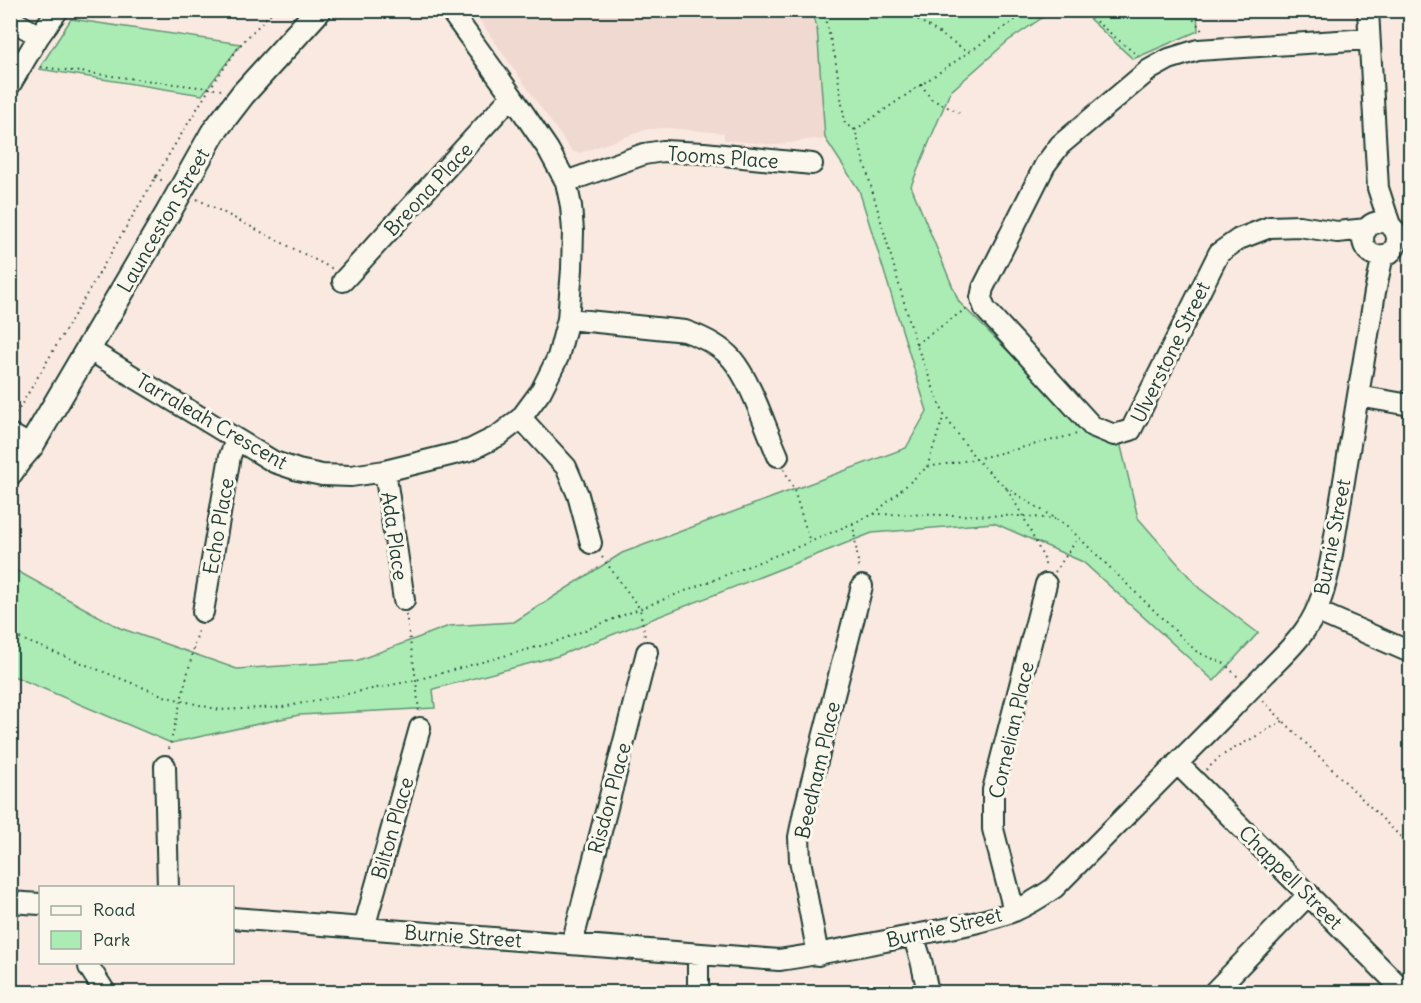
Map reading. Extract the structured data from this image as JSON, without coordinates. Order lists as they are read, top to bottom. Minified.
{"streets":{"main road":["Launceston Street"],"street":["Tooms Place","Breona Place","Ulverstone Street","Tarraleah Crescent","Echo Place","Ada Place","Burnie Street","Cornelian Place","Beedham Place","Risdon Place","Bilton Place","Chappell Street"]},"crossings":[["Tooms Place","Tarraleah Crescent"],["Breona Place","Tarraleah Crescent"],["Launceston Street","Tarraleah Crescent"],["Ulverstone Street","Burnie Street"],["Tarraleah Crescent","Echo Place"],["Tarraleah Crescent","Ada Place"],["Burnie Street","Cornelian Place"],["Burnie Street","Beedham Place"],["Burnie Street","Risdon Place"],["Burnie Street","Bilton Place"],["Burnie Street","Chappell Street"]],"legend":["Road","Park"]}
